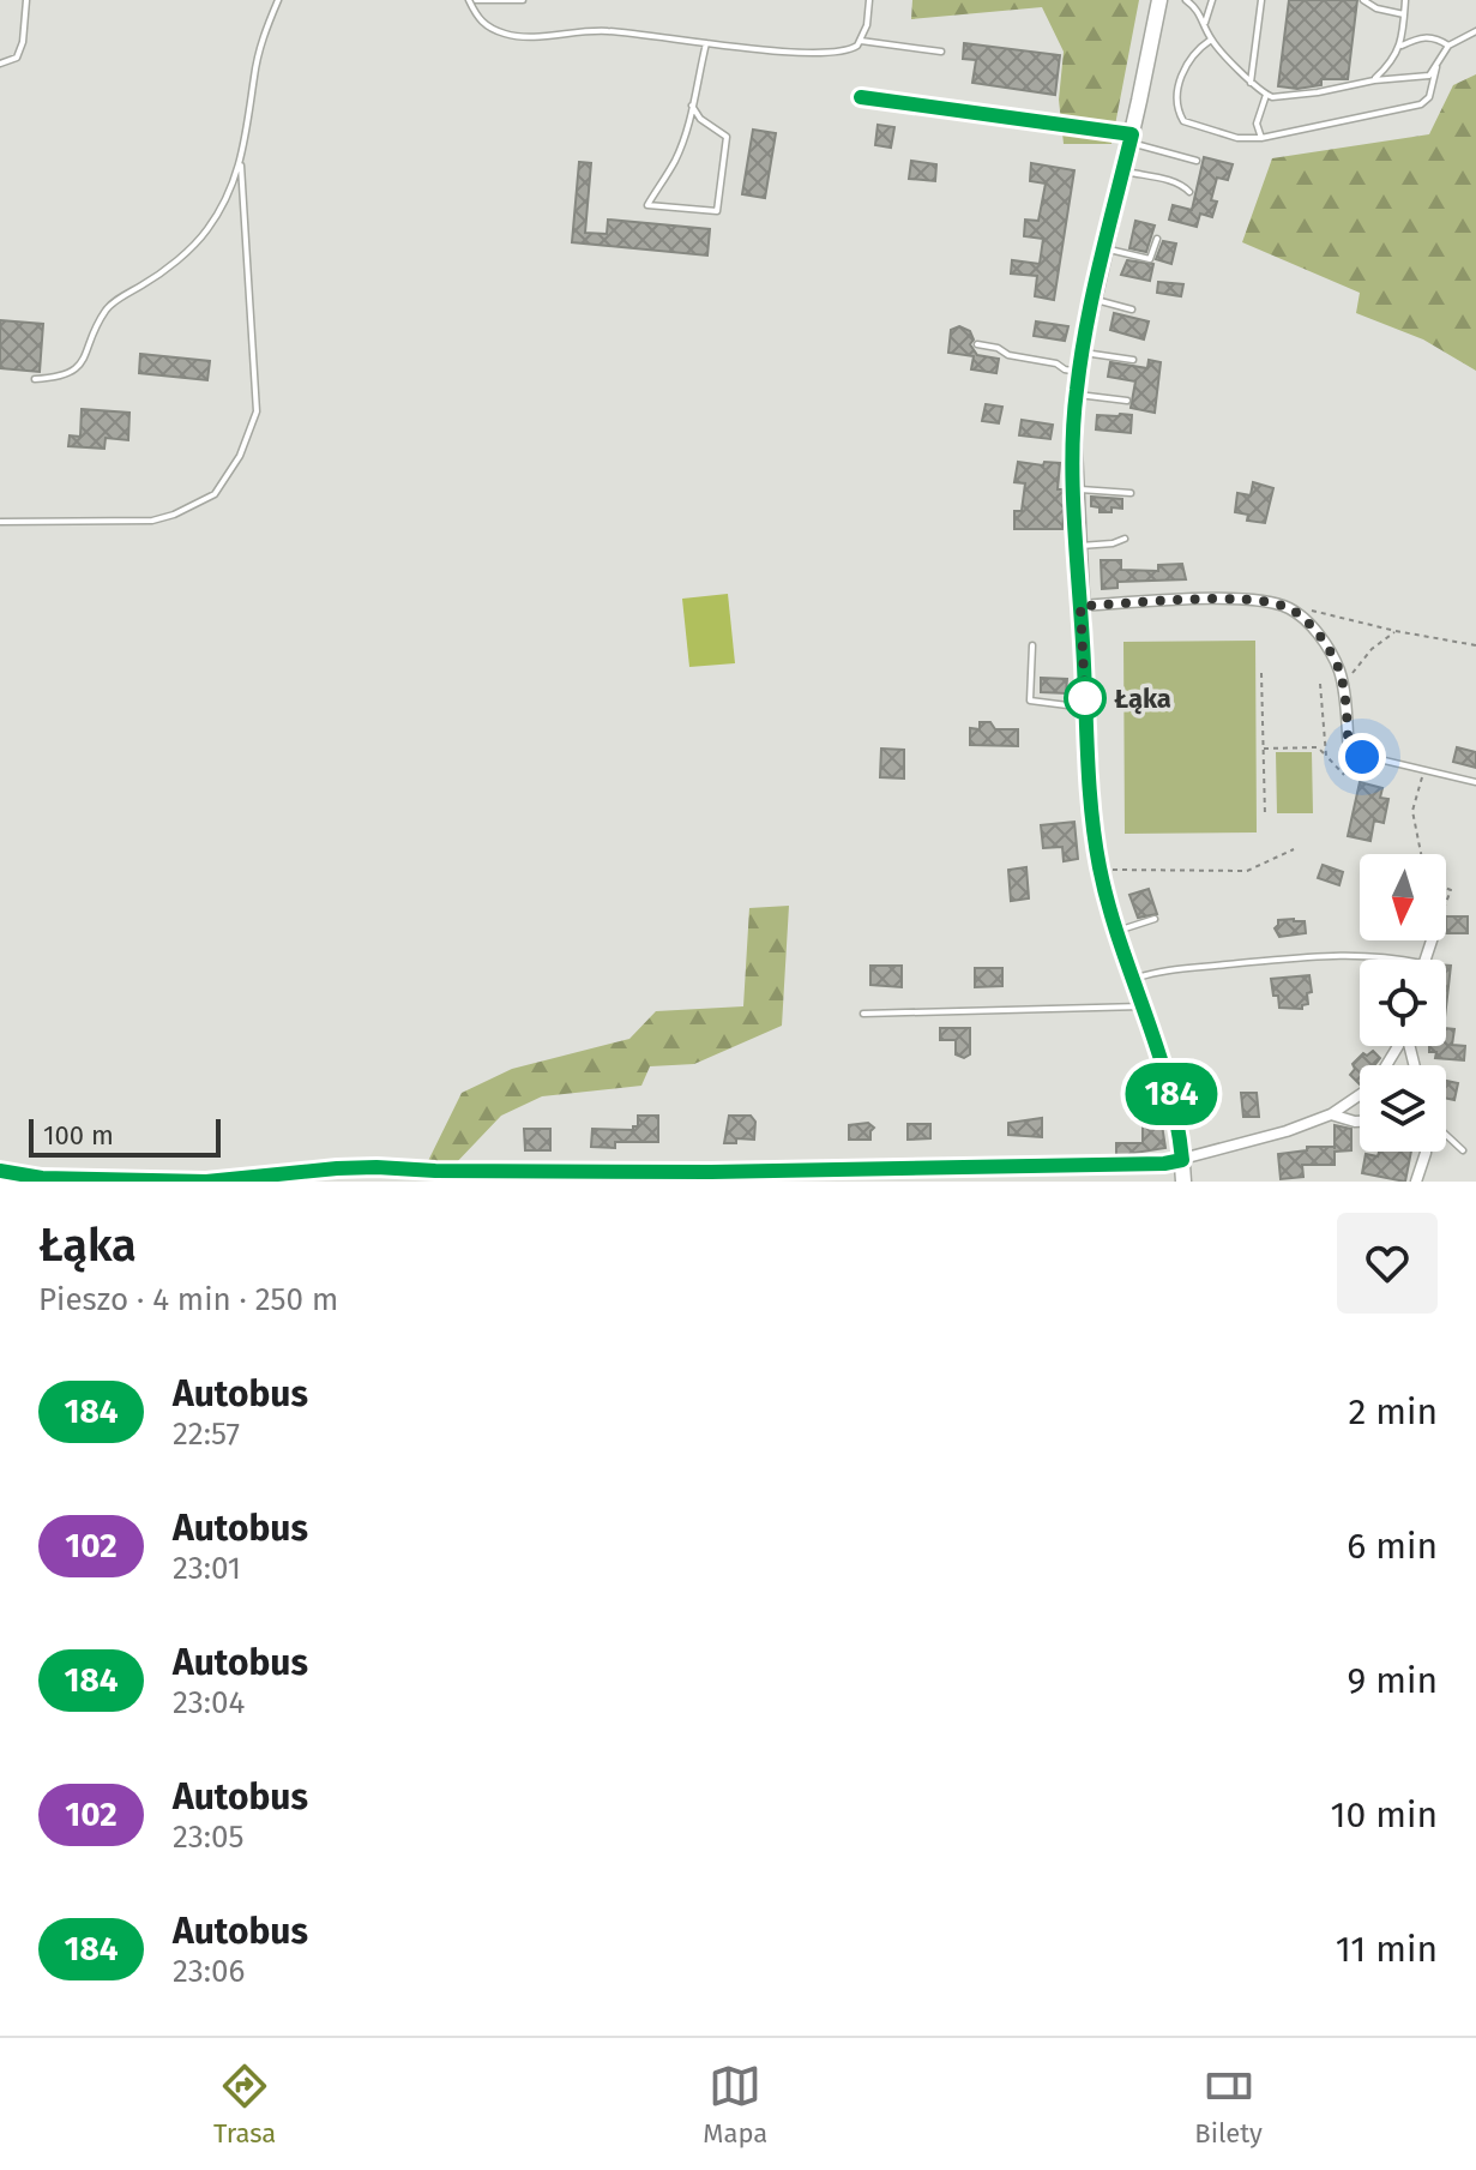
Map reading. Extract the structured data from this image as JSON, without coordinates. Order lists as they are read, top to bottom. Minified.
{"places":["Łąka"],"lines":["bus line 184"],"scale_bar":"100 m","north":"bottom","page":{"on_map":"184","scale":"100 m","heading":["Łąka","Pieszo · 4 min · 250 m"],"list":[{"mark":"184","name":"Autobus","note":"22:57","value":"2 min"},{"mark":"102","name":"Autobus","note":"23:01","value":"6 min"},{"mark":"184","name":"Autobus","note":"23:04","value":"9 min"},{"mark":"102","name":"Autobus","note":"23:05","value":"10 min"},{"mark":"184","name":"Autobus","note":"23:06","value":"11 min"}],"tabs":["Trasa","Mapa","Bilety"]}}
